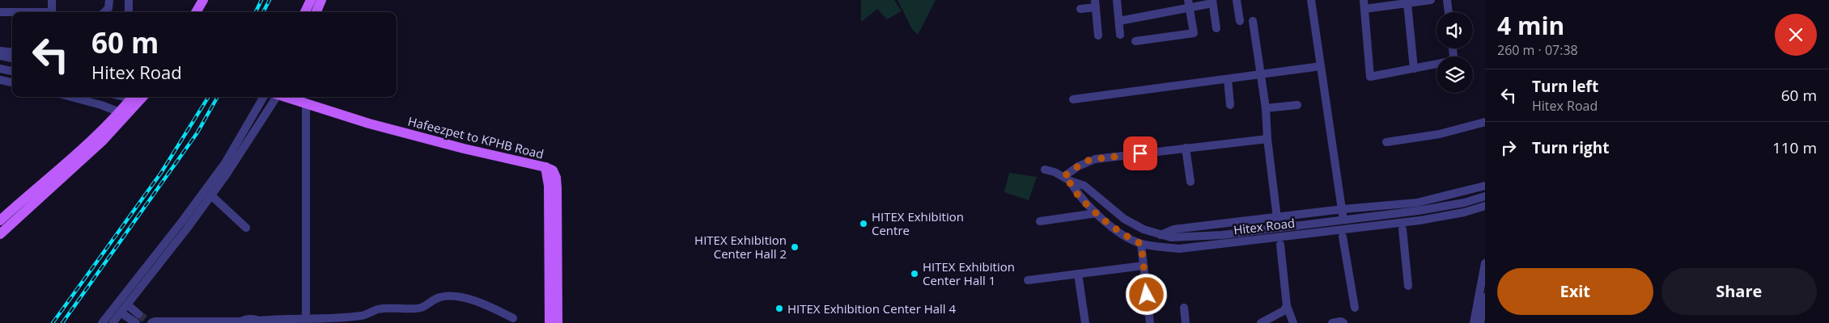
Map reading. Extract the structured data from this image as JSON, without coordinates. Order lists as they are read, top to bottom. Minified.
{"streets":{"main road":["Hafeezpet to KPHB Road"],"street":["Hitex Road"]},"places":["HITEX Exhibition Centre","HITEX Exhibition Center Hall 2","HITEX Exhibition Center Hall 1","HITEX Exhibition Center Hall 4"],"page":{"heading":["4 min","260 m · 07:38"],"turn":["60 m","Hitex Road"],"list":[{"name":"Turn left","note":"Hitex Road","value":"60 m"},{"name":"Turn right","value":"110 m"}],"buttons":["Exit","Share"]}}
